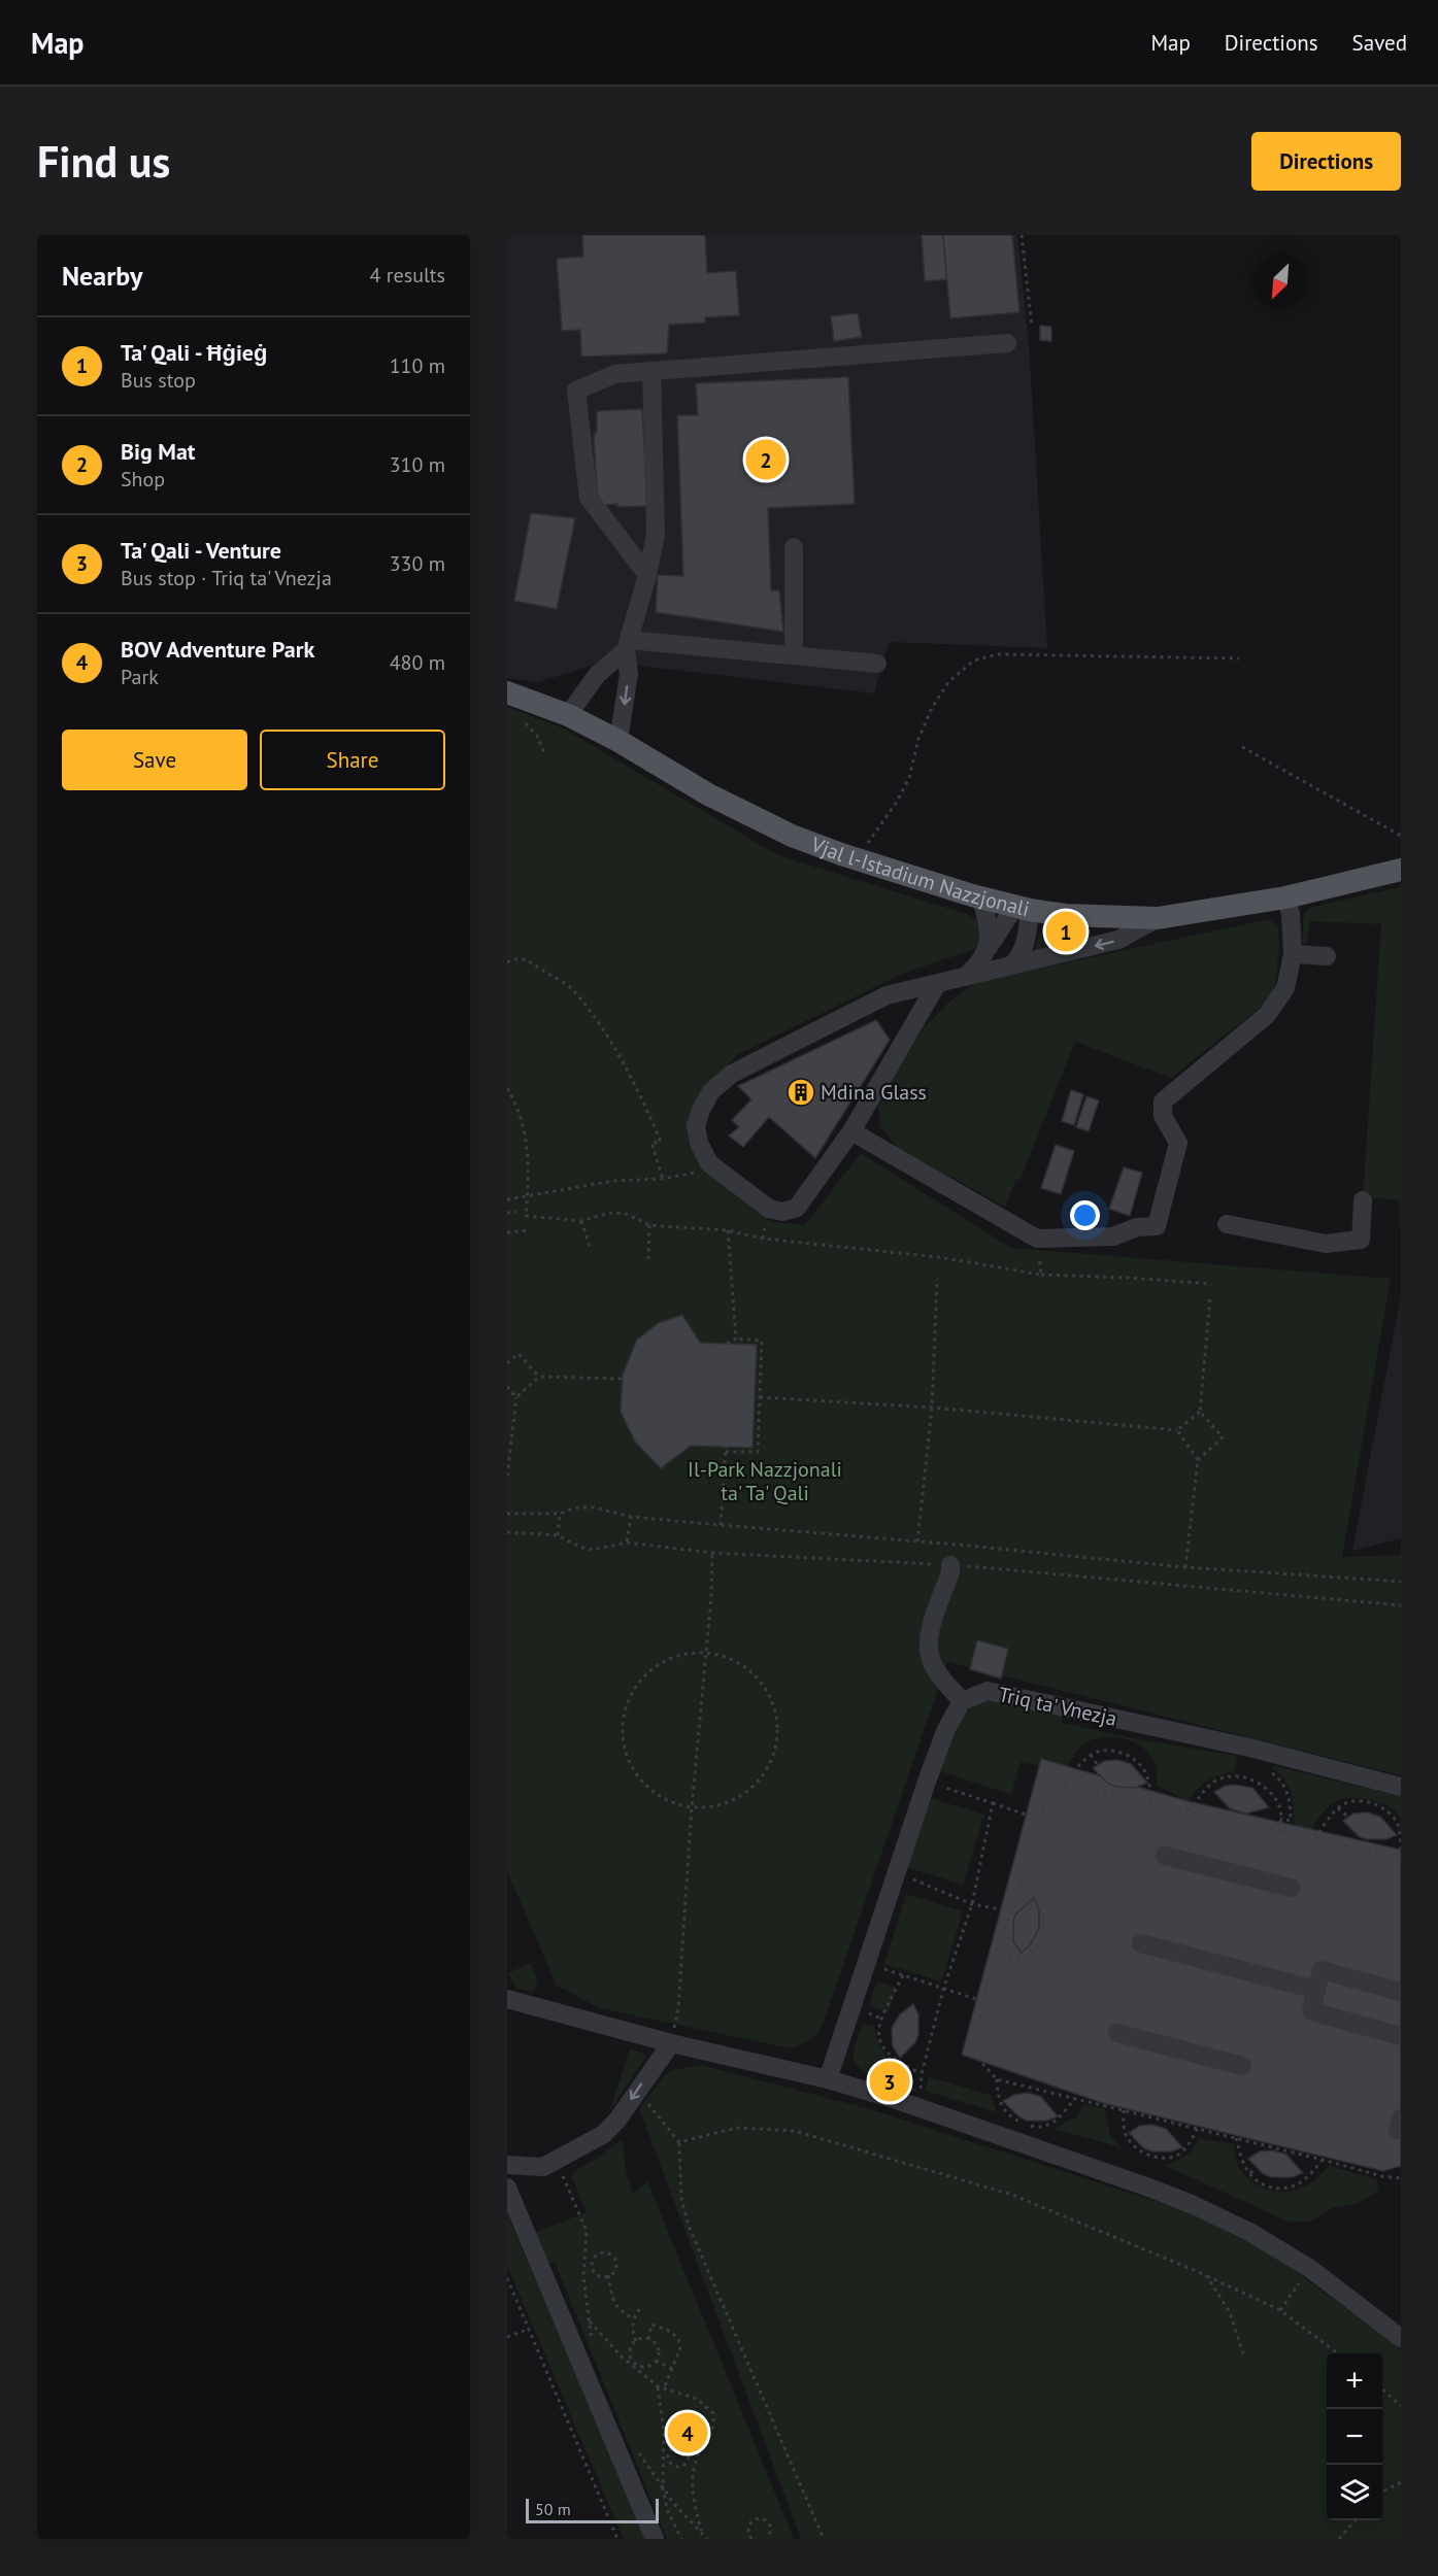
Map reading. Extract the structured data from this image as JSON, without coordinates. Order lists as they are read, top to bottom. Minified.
{"streets":{"main road":["Vjal l-Istadium Nazzjonali"],"street":["Triq ta' Vnezja"]},"parks":["Il-Park Nazzjonali ta' Ta' Qali"],"places":{"building":["Mdina Glass"]},"scale_bar":"50 m","north":"bottom left","page":{"header":"Map","nav":["Map","Directions","Saved"],"buttons":["Directions",["Save","Share"]],"title":"Find us","heading":["Nearby","4 results"],"list":[{"mark":"1","name":"Ta' Qali - Ħġieġ","note":"Bus stop","value":"110 m"},{"mark":"2","name":"Big Mat","note":"Shop","value":"310 m"},{"mark":"3","name":"Ta' Qali - Venture","note":"Bus stop · Triq ta' Vnezja","value":"330 m"},{"mark":"4","name":"BOV Adventure Park","note":"Park","value":"480 m"}],"pins":["2","1","3","4"],"map_buttons":["+","−"],"scale":"50 m"}}
